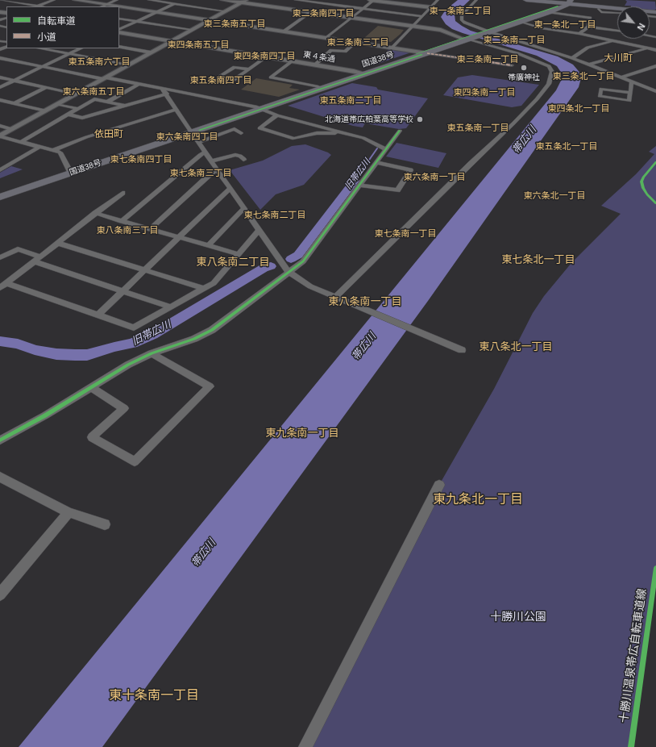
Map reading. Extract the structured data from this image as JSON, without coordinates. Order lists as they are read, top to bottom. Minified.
{"streets":{"highway":["国道38号"],"street":["東４条通"],"cycle path":["十勝川温泉帯広自転車道線"]},"crossings":[["東４条通","国道38号"]],"districts":["東一条南二丁目","東二条南四丁目","東三条南五丁目","東一条北一丁目","東二条南一丁目","東三条南三丁目","東四条南五丁目","東四条南四丁目","大川町","東三条南一丁目","東五条南六丁目","東三条北一丁目","東五条南四丁目","東六条南五丁目","東四条南一丁目","東五条南二丁目","東四条北一丁目","東五条南一丁目","依田町","東六条南四丁目","東五条北一丁目","東七条南四丁目","東七条南三丁目","東六条南一丁目","東六条北一丁目","東七条南二丁目","東八条南三丁目","東七条南一丁目","東七条北一丁目","東八条南二丁目","東八条南一丁目","東八条北一丁目","東九条南一丁目","東九条北一丁目","東十条南一丁目"],"water":["帯広川","旧帯広川"],"parks":["十勝川公園"],"places":["帯廣神社","北海道帯広柏葉高等学校"],"legend":["自転車道","小道"],"north":"bottom right"}
